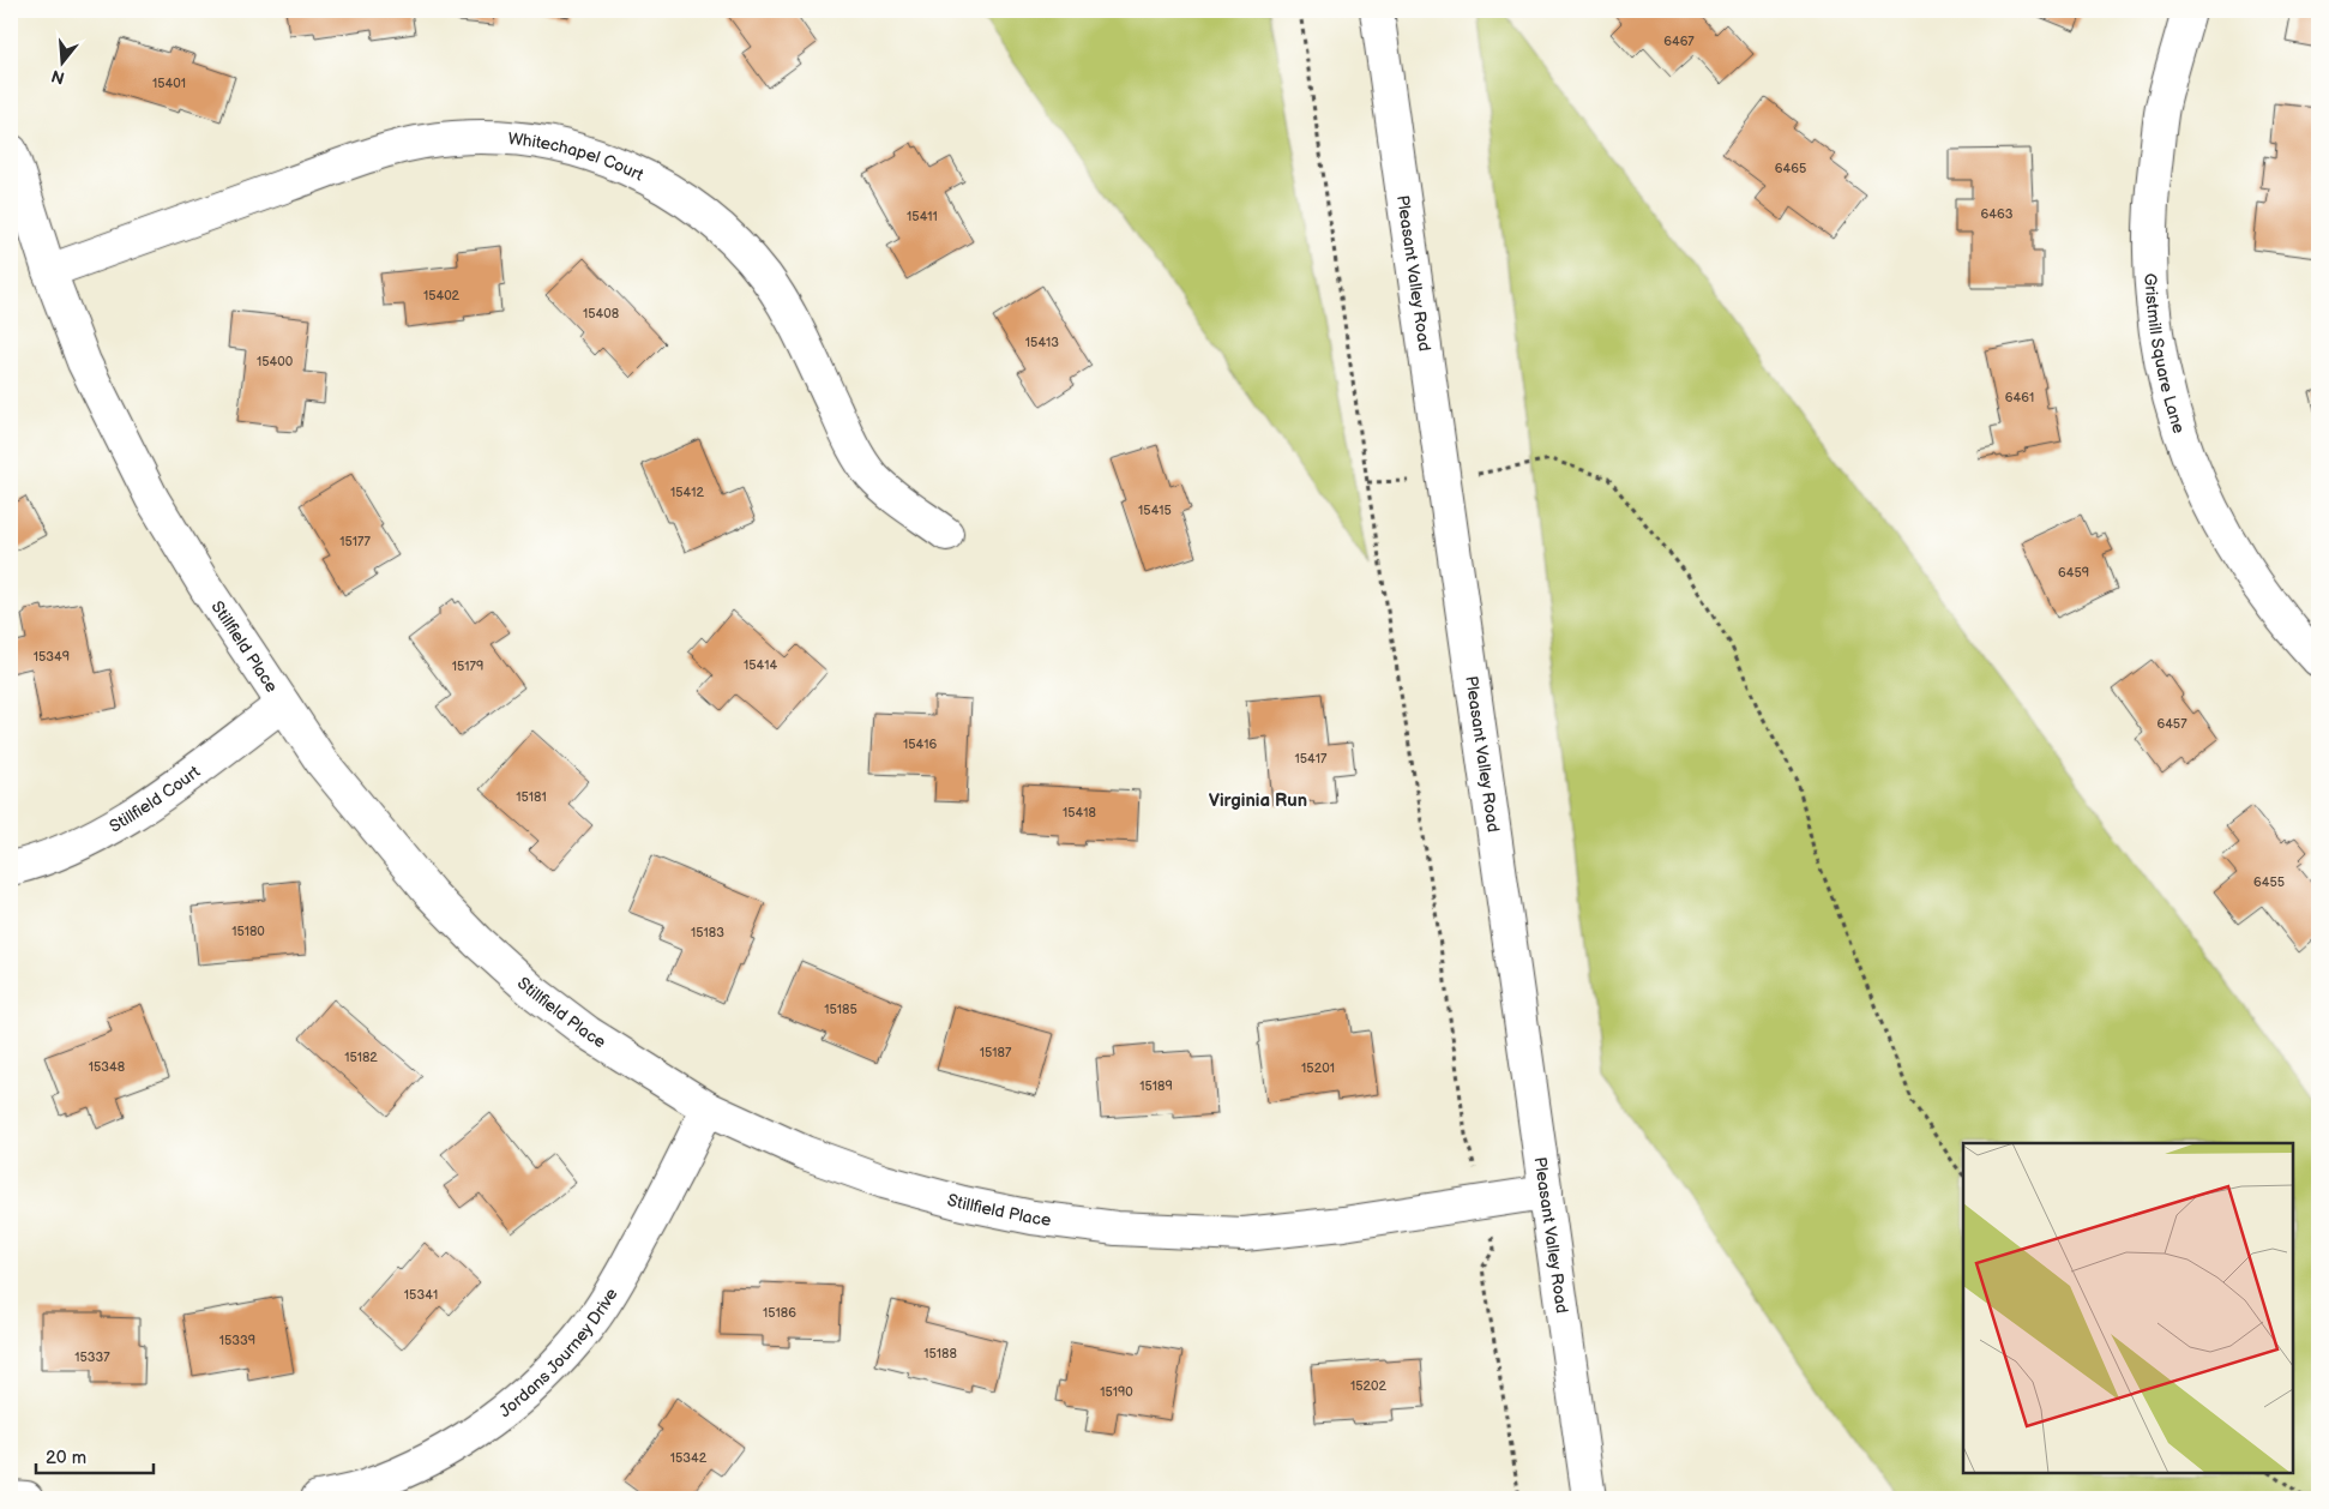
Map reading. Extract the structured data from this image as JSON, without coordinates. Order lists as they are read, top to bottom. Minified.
{"streets":{"street":["Whitechapel Court","Pleasant Valley Road","Gristmill Square Lane","Stillfield Place","Stillfield Court","Jordans Journey Drive"]},"crossings":[["Whitechapel Court","Stillfield Place"],["Pleasant Valley Road","Stillfield Place"],["Stillfield Place","Stillfield Court"],["Stillfield Place","Jordans Journey Drive"]],"districts":["Virginia Run"],"house_numbers":["6467","15401","6465","6463","15411","15402","15408","15413","15400","6461","15412","15415","15177","6459","15349","15414","15179","6457","15416","15417","15181","15418","6455","15180","15183","15185","15187","15182","15348","15201","15189","15341","15186","15339","15188","15337","15202","15190","15342"],"scale_bar":"20 m","north":"bottom"}
